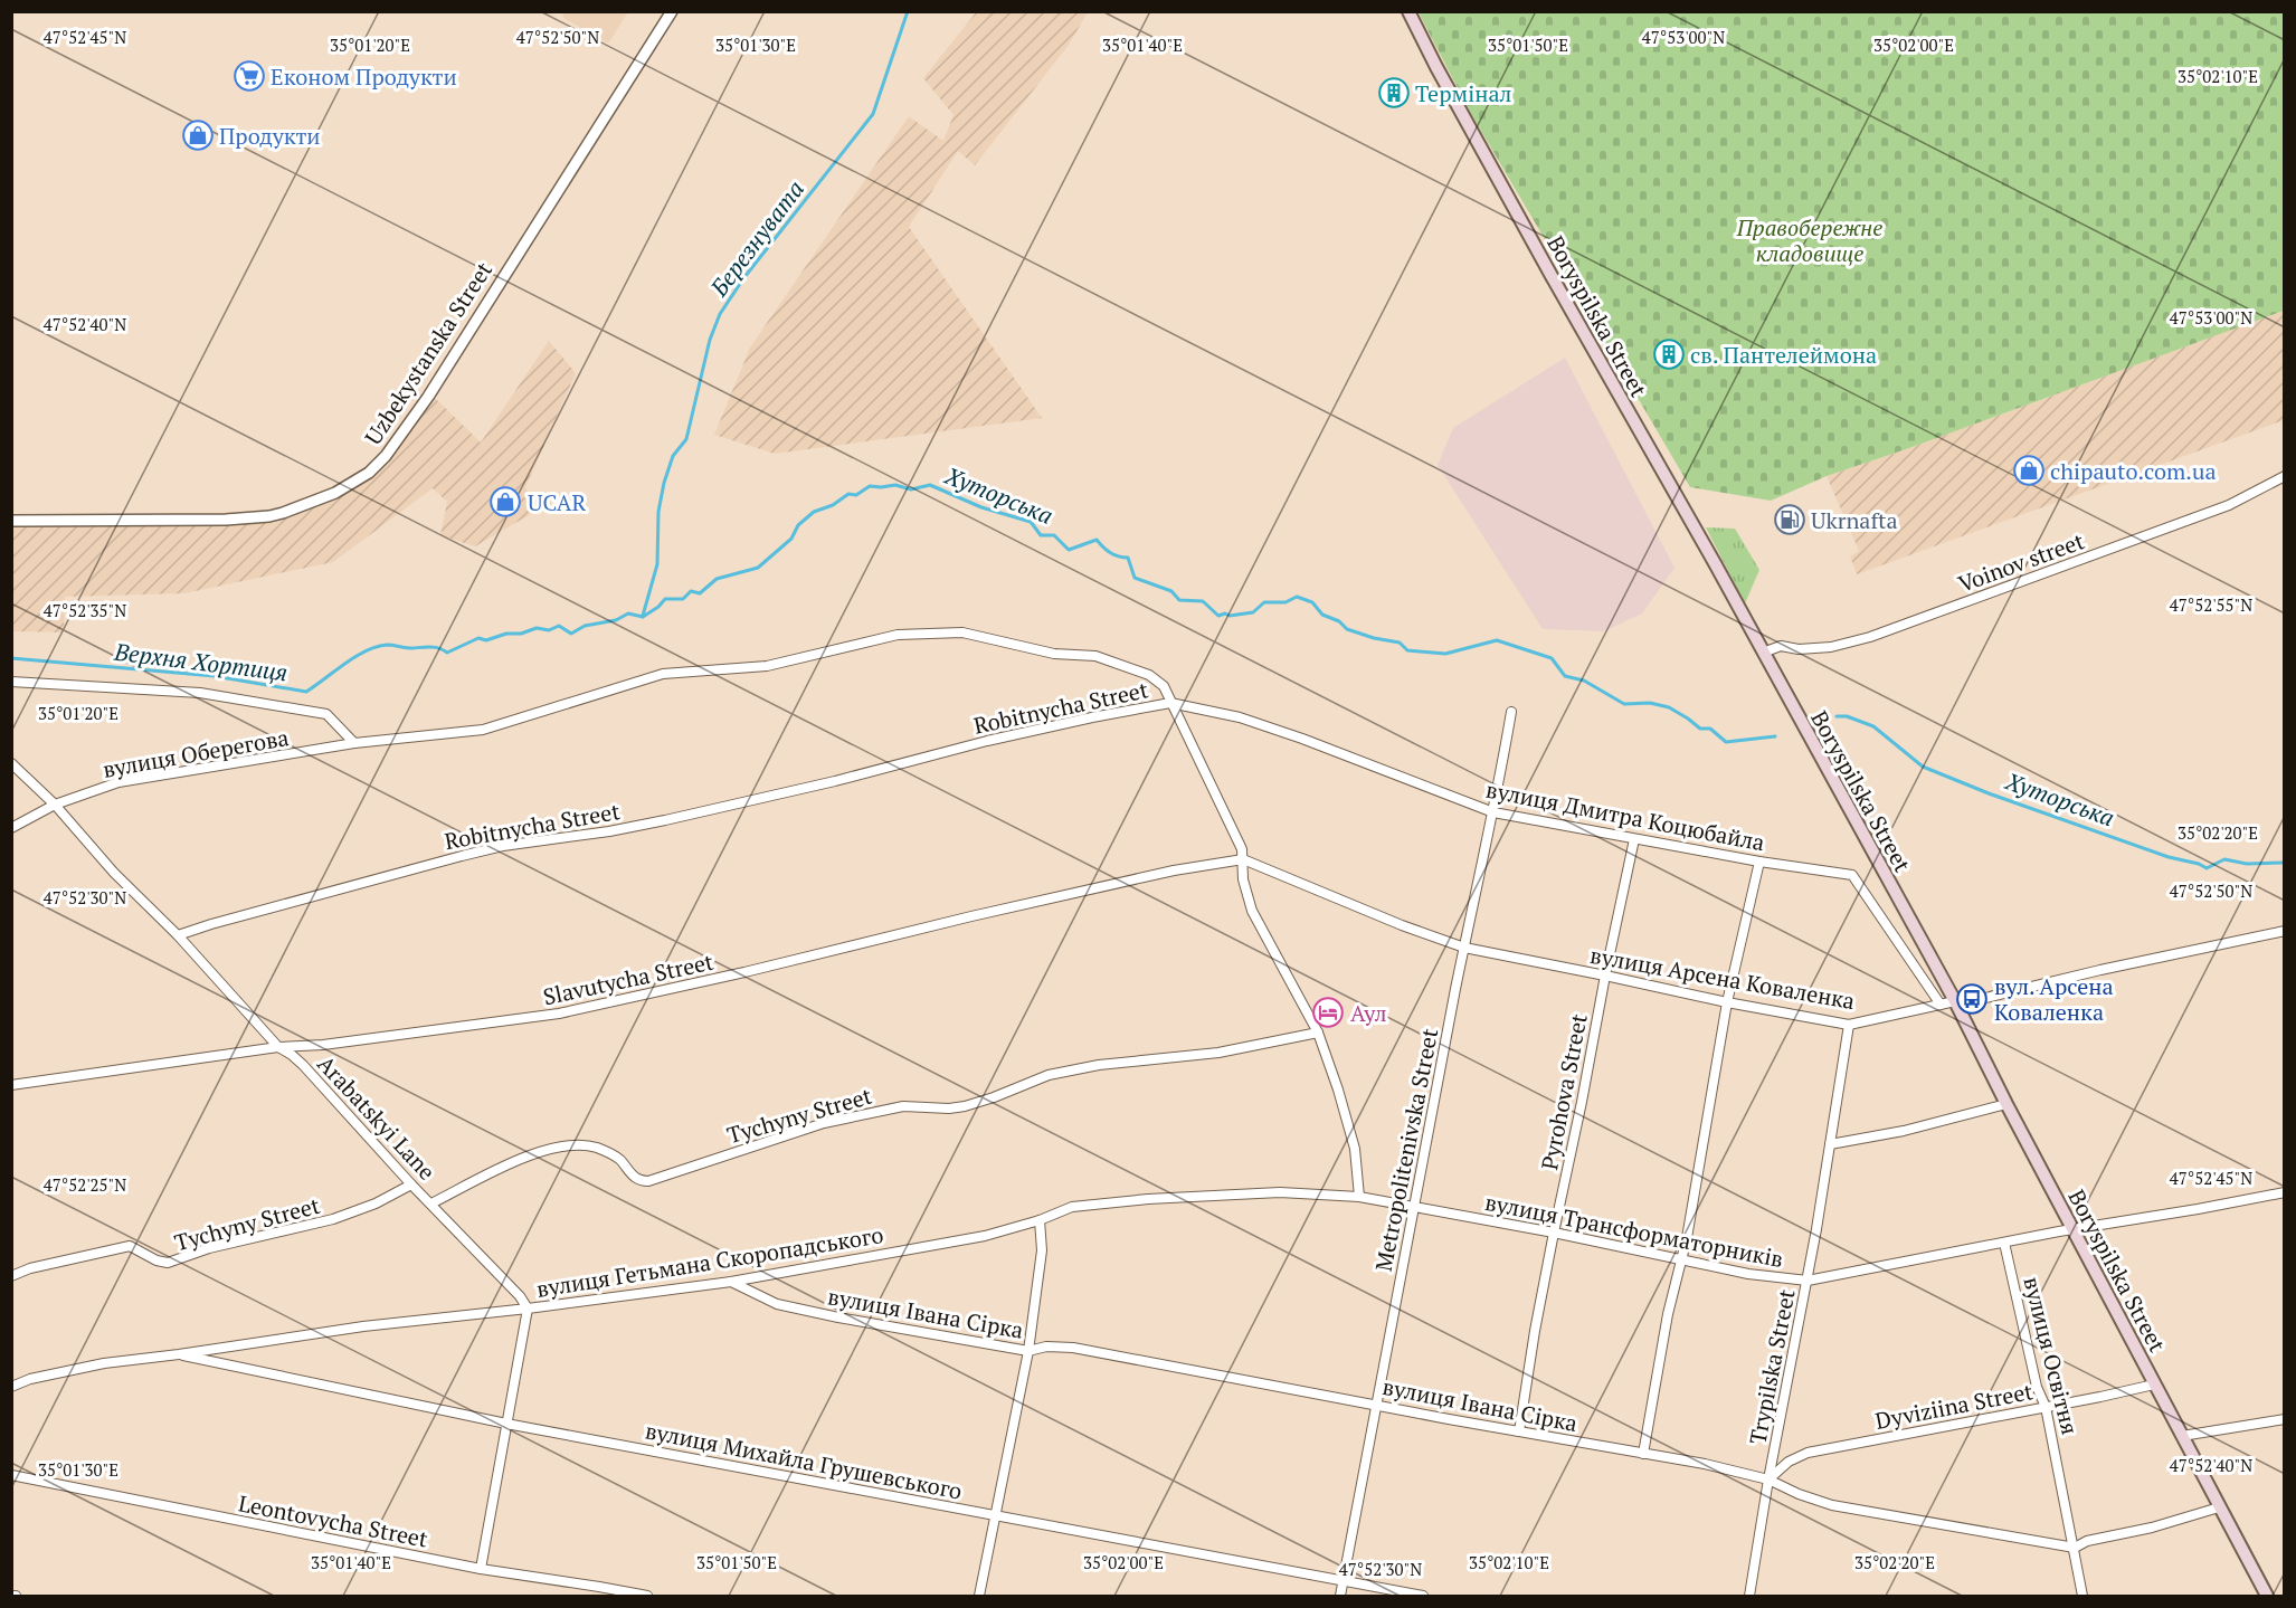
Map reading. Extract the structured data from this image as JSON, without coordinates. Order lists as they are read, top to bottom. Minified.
{"streets":{"main road":["Boryspilska Street"],"street":["Uzbekystanska Street","Voinov street","Robitnycha Street","вулиця Оберегова","вулиця Дмитра Коцюбайла","вулиця Арсена Коваленка","Slavutycha Street","Pyrohova Street","Tychyny Street","Arabatskyi Lane","Metropolitenivska Street","вулиця Трансформаторників","вулиця Гетьмана Скоропадського","вулиця Івана Сірка","вулиця Освітня","Trypilska Street","Dyviziina Street","вулиця Михайла Грушевського","Leontovycha Street"]},"crossings":[["Boryspilska Street","Voinov street"],["Boryspilska Street","вулиця Арсена Коваленка"],["Boryspilska Street","вулиця Трансформаторників"],["Boryspilska Street","вулиця Івана Сірка"],["Boryspilska Street","Dyviziina Street"],["Robitnycha Street","вулиця Оберегова"],["Robitnycha Street","вулиця Дмитра Коцюбайла"],["Robitnycha Street","Arabatskyi Lane"],["вулиця Оберегова","Arabatskyi Lane"],["вулиця Дмитра Коцюбайла","вулиця Арсена Коваленка"],["вулиця Дмитра Коцюбайла","Pyrohova Street"],["вулиця Дмитра Коцюбайла","Metropolitenivska Street"],["вулиця Арсена Коваленка","Slavutycha Street"],["вулиця Арсена Коваленка","Pyrohova Street"],["вулиця Арсена Коваленка","Metropolitenivska Street"],["вулиця Арсена Коваленка","Trypilska Street"],["Slavutycha Street","Arabatskyi Lane"],["Pyrohova Street","вулиця Трансформаторників"],["Pyrohova Street","вулиця Івана Сірка"],["Tychyny Street","Arabatskyi Lane"],["Arabatskyi Lane","вулиця Гетьмана Скоропадського"],["Metropolitenivska Street","вулиця Трансформаторників"],["Metropolitenivska Street","вулиця Гетьмана Скоропадського"],["Metropolitenivska Street","вулиця Івана Сірка"],["Metropolitenivska Street","вулиця Михайла Грушевського"],["вулиця Трансформаторників","вулиця Гетьмана Скоропадського"],["вулиця Трансформаторників","вулиця Освітня"],["вулиця Трансформаторників","Trypilska Street"],["вулиця Гетьмана Скоропадського","вулиця Івана Сірка"],["вулиця Гетьмана Скоропадського","вулиця Михайла Грушевського"],["вулиця Івана Сірка","вулиця Освітня"],["вулиця Івана Сірка","Trypilska Street"],["вулиця Івана Сірка","Dyviziina Street"],["вулиця Освітня","Dyviziina Street"],["Trypilska Street","Dyviziina Street"]],"water":["Березнувата","Хуторська","Верхня Хортиця"],"parks":["Правобережне кладовище"],"places":{"supermarket":["Економ Продукти"],"building":["Термінал","св. Пантелеймона"],"shop":["Продукти","chipauto.com.ua","UCAR"],"fuel station":["Ukrnafta"],"bus stop":["вул. Арсена Коваленка"],"hotel":["Аул"]},"coordinates":["47°52'50\"N","47°53'00\"N","47°52'45\"N","35°01'20\"E","35°01'30\"E","35°01'40\"E","35°01'50\"E","35°02'00\"E","35°02'10\"E","47°52'40\"N","47°52'55\"N","47°52'35\"N","35°02'20\"E","47°52'30\"N","47°52'25\"N"]}
